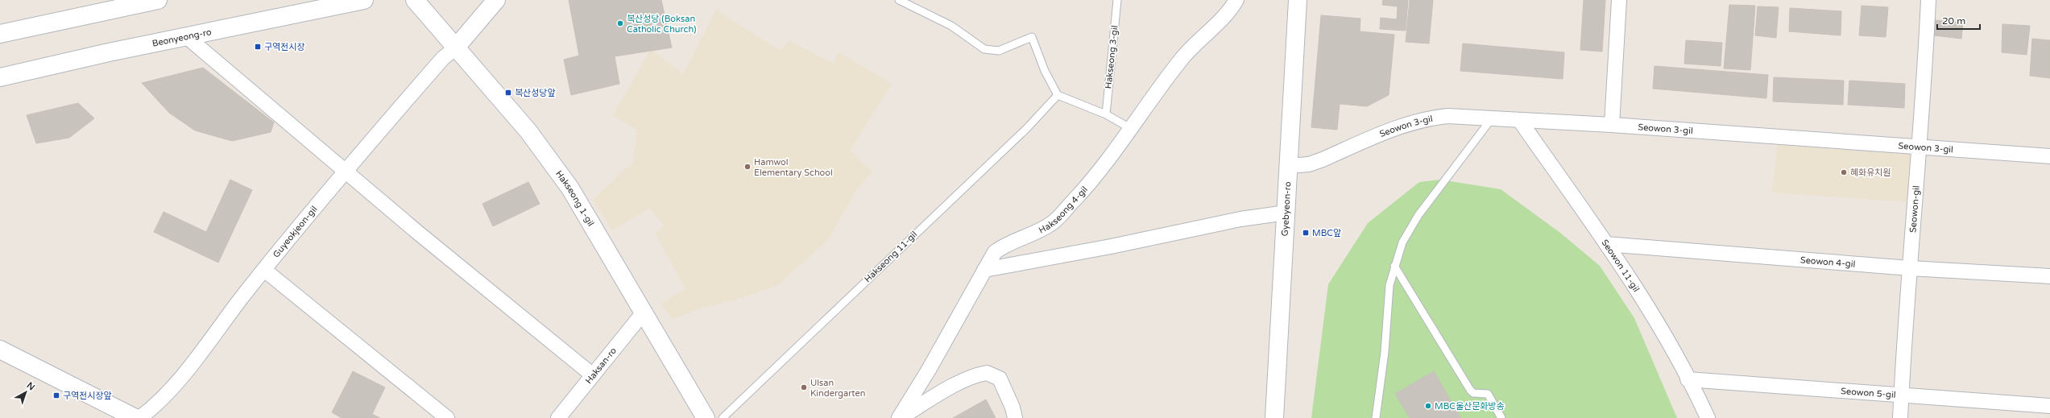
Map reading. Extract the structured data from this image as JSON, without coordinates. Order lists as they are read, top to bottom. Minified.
{"streets":{"street":["Beonyeong-ro","Seowon 3-gil","Hakseong 1-gil","Hakseong 4-gil","Gyebyeon-ro","Seowon-gil","Guyeokjeon-gil","Seowon 4-gil","Seowon 11-gil","Haksan-ro","Seowon 5-gil"],"lane":["Hakseong 3-gil","Hakseong 11-gil"]},"crossings":[["Seowon 3-gil","Gyebyeon-ro"],["Seowon 3-gil","Seowon-gil"],["Seowon 3-gil","Seowon 11-gil"],["Hakseong 1-gil","Guyeokjeon-gil"],["Hakseong 1-gil","Haksan-ro"],["Seowon-gil","Seowon 4-gil"],["Seowon-gil","Seowon 5-gil"],["Seowon 4-gil","Seowon 11-gil"],["Seowon 11-gil","Seowon 5-gil"]],"places":{"other":["복산성당 (Boksan Catholic Church)","Hamwol Elementary School","혜화유치원","Ulsan Kindergarten","MBC울산문화방송"],"transit":["구역전시장","복산성당앞","MBC앞","구역전시장앞"]},"scale_bar":"20 m","north":"top right"}
